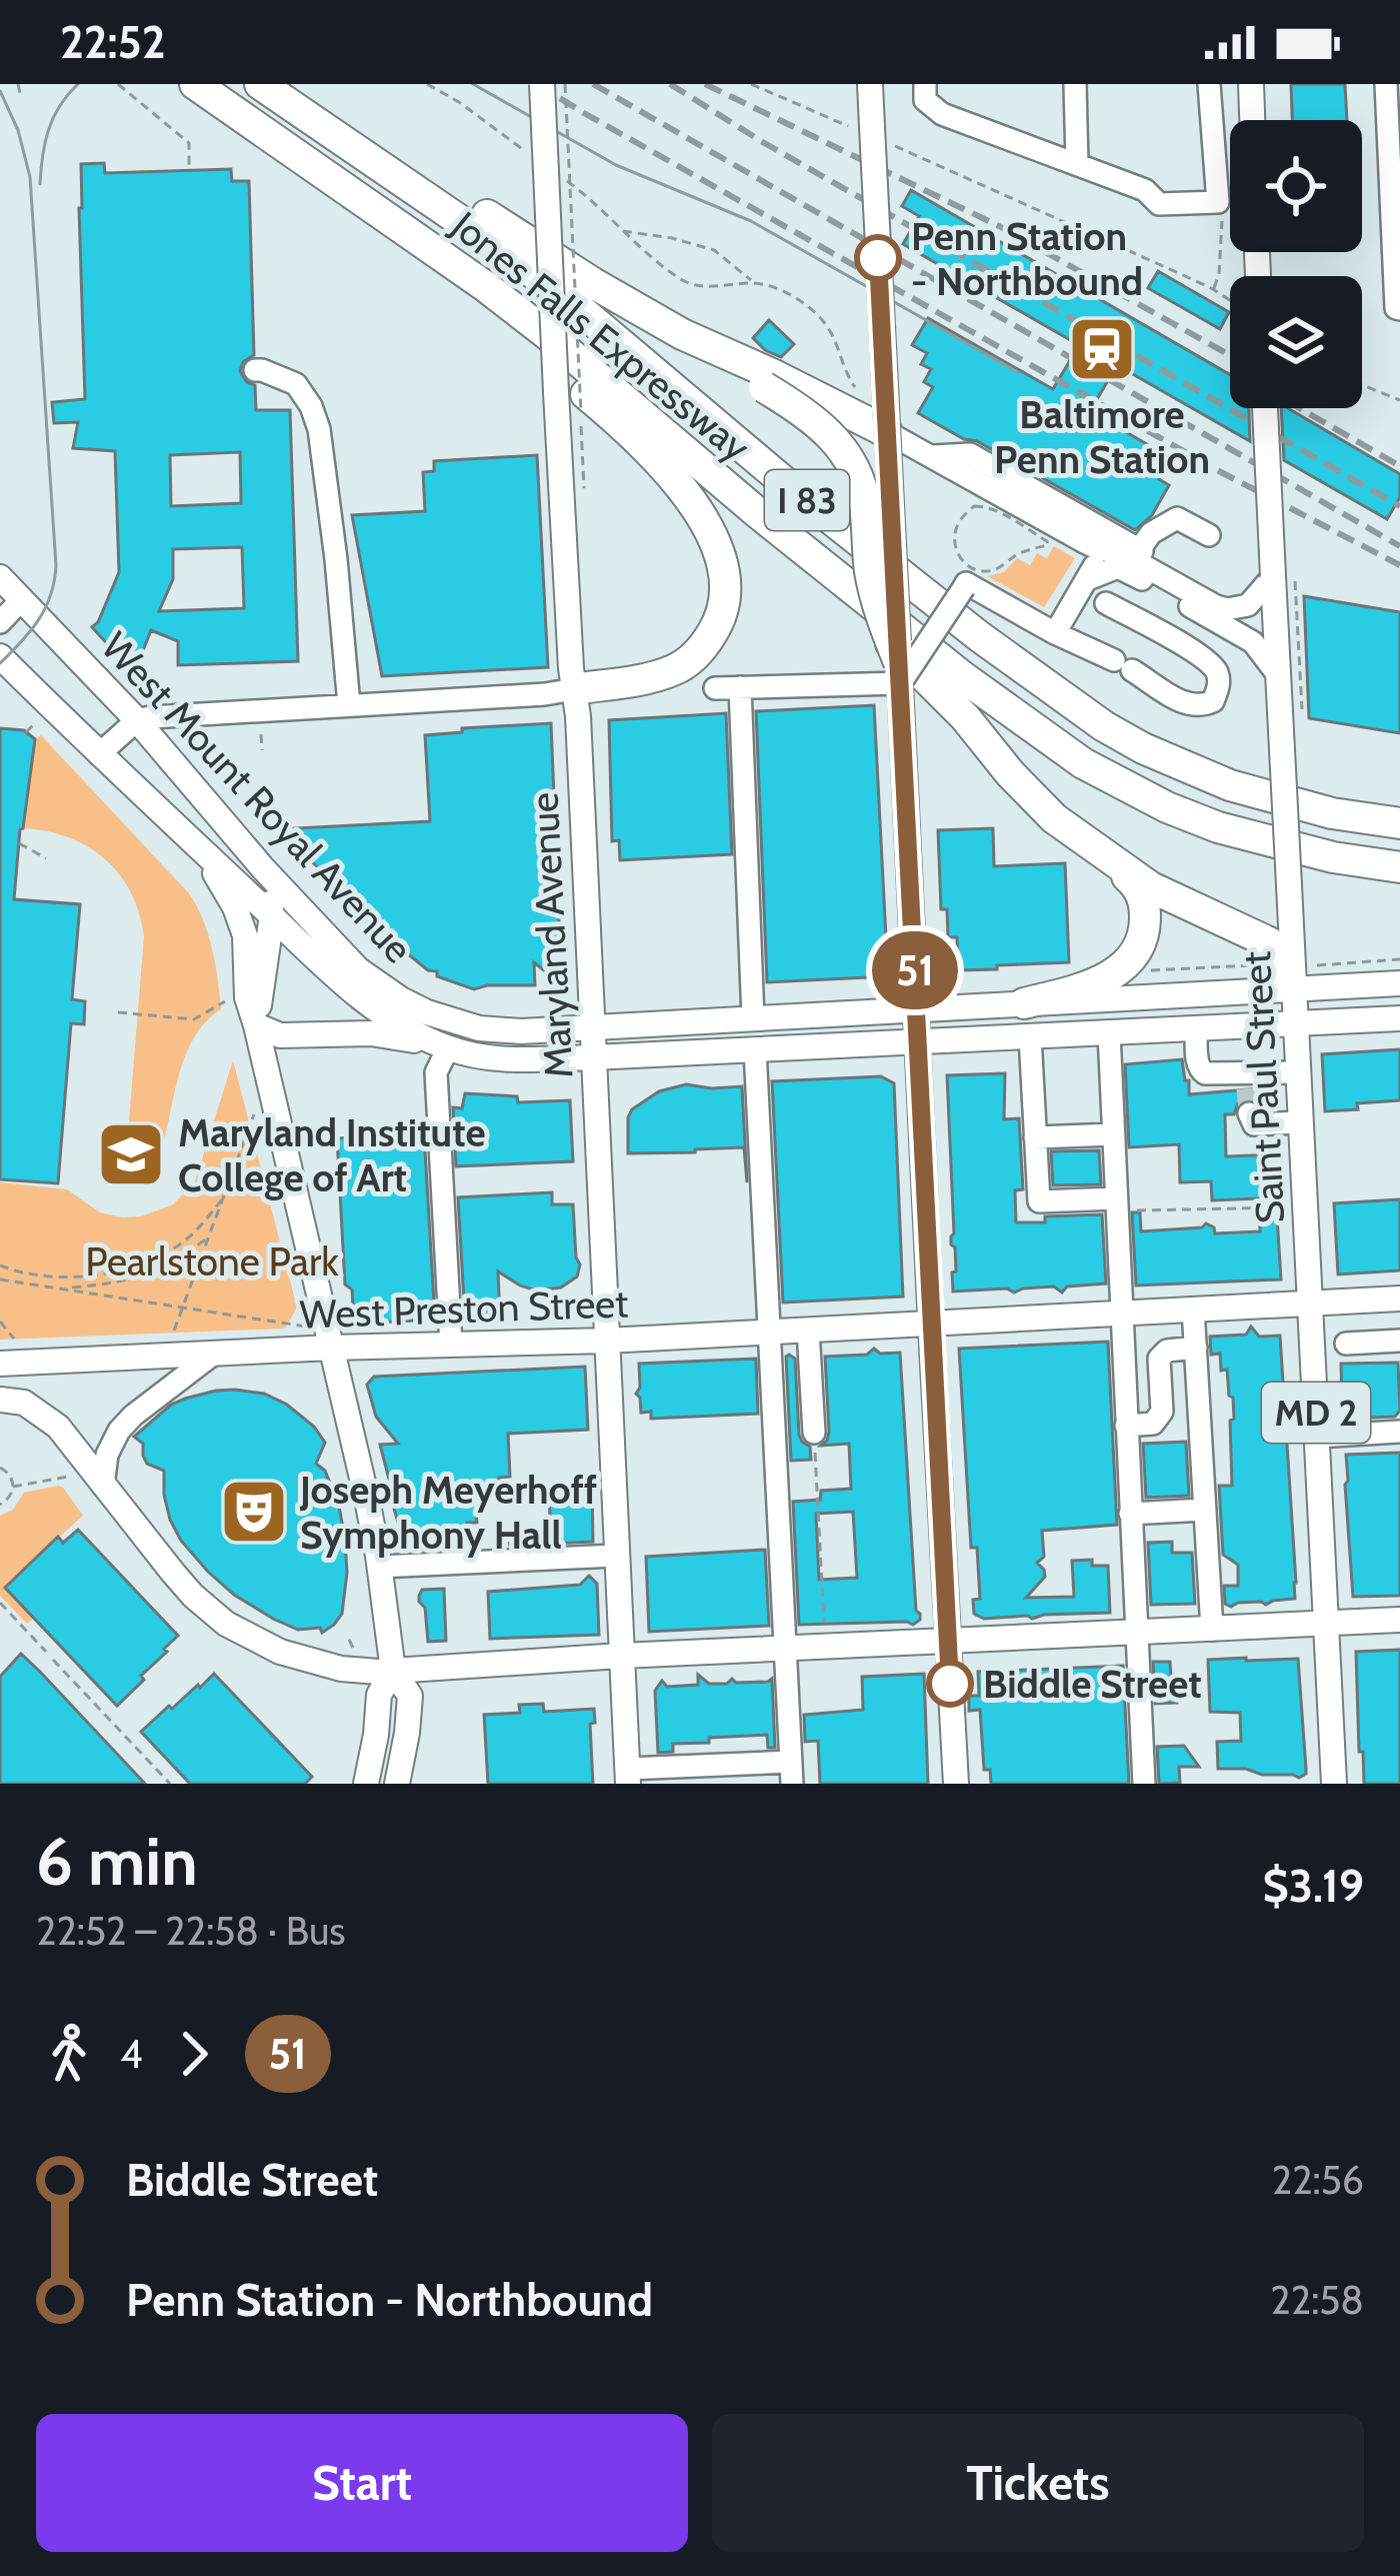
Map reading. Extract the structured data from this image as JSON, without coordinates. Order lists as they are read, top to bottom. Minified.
{"streets":{"highway":["Jones Falls Expressway","I 83"],"main road":["West Mount Royal Avenue","Maryland Avenue","Saint Paul Street","West Preston Street","MD 2"]},"crossings":[["West Mount Royal Avenue","Maryland Avenue"],["West Mount Royal Avenue","Saint Paul Street"],["Maryland Avenue","West Preston Street"],["Saint Paul Street","West Preston Street"]],"parks":["Pearlstone Park"],"places":{"other":["Penn Station - Northbound","Biddle Street"],"station":["Baltimore Penn Station"],"school or university":["Maryland Institute College of Art"],"theatre":["Joseph Meyerhoff Symphony Hall"]},"lines":["bus line 51"],"page":{"status":"22:52","on_map":"51","heading":["6 min","22:52 – 22:58 · Bus","$3.19"],"legs":["4","51"],"list":[{"name":"Biddle Street","value":"22:56"},{"name":"Penn Station - Northbound","value":"22:58"}],"buttons":["Start","Tickets"]}}
